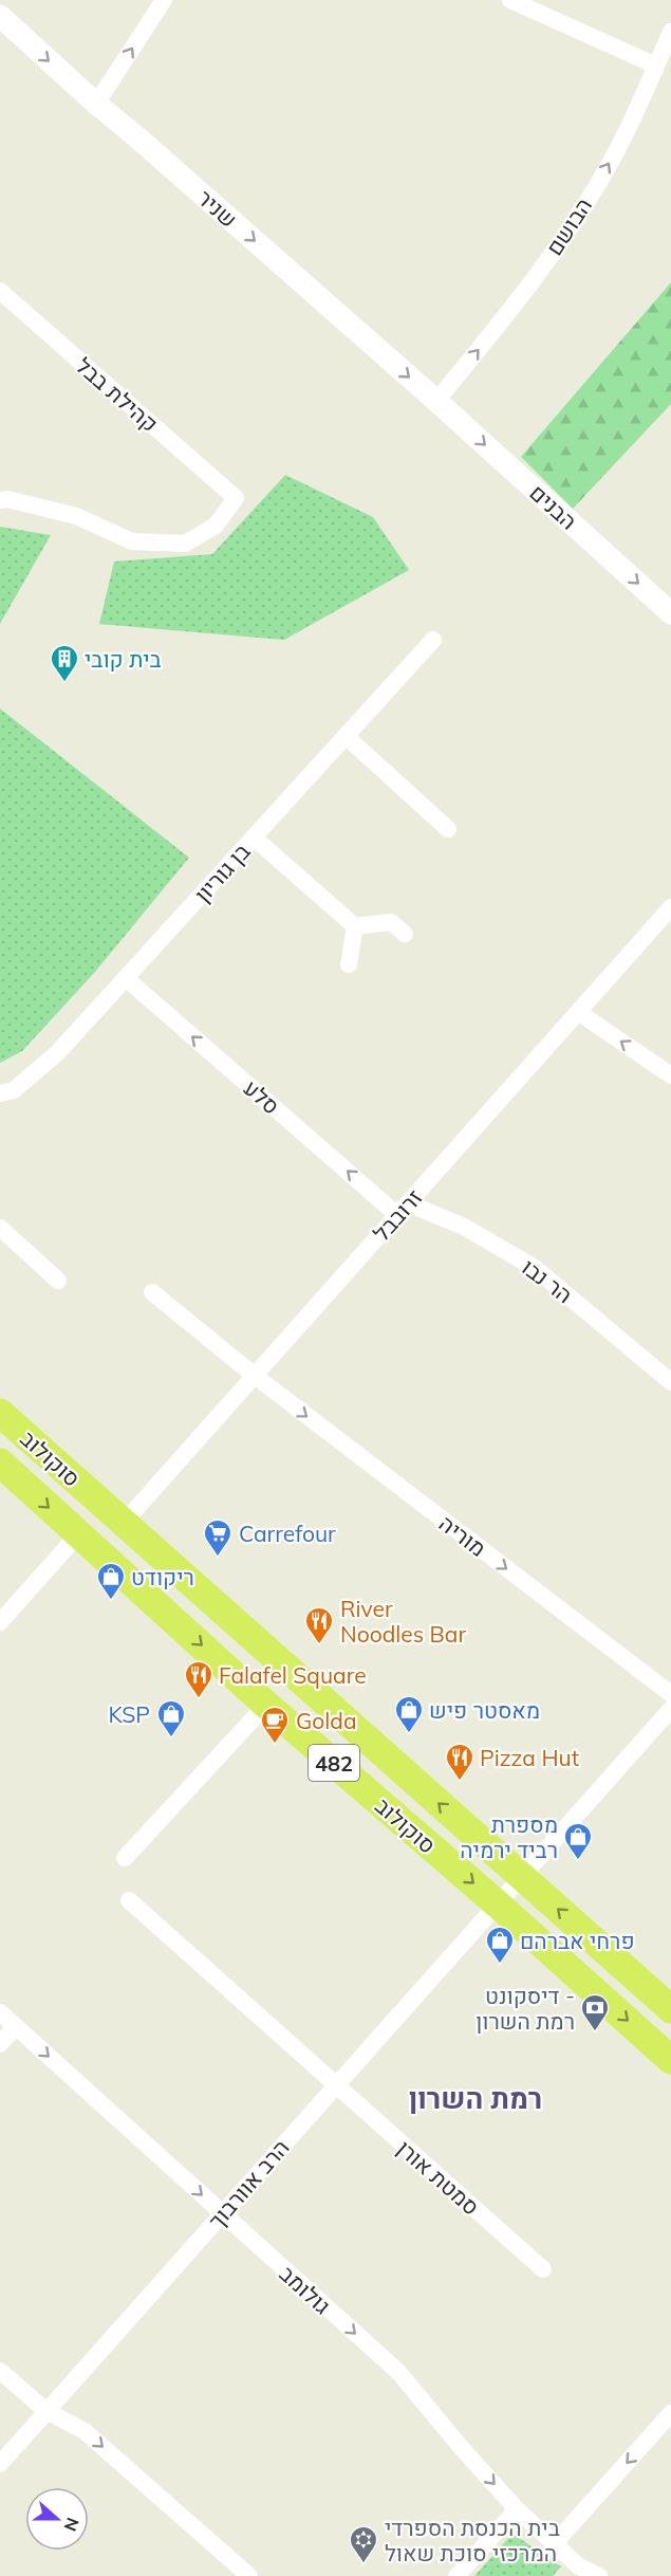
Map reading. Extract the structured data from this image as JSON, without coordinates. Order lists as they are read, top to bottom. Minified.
{"streets":{"main road":["סוקולוב","482"],"street":["שניר","הבושם","קהילת בבל","הבנים","בן גוריון","סלע","זרובבל","הר נבו","מוריה","סמטת אורן","הרב אוורבוך","גולומב"]},"crossings":[["שניר","הבושם"],["שניר","הבנים"],["הבושם","הבנים"],["בן גוריון","סלע"],["סלע","זרובבל"],["סלע","הר נבו"],["זרובבל","הר נבו"],["זרובבל","סוקולוב"],["זרובבל","מוריה"],["סוקולוב","הרב אוורבוך"],["סמטת אורן","הרב אוורבוך"],["הרב אוורבוך","גולומב"]],"one_way":["שניר","הבושם","הבנים","סלע","מוריה","גולומב"],"districts":["רמת השרון"],"places":{"building":["בית קובי"],"supermarket":["Carrefour"],"shop":["ריקודט","מאסטר פיש","KSP","מספרת רביד ירמיה","פרחי אברהם"],"restaurant":["River Noodles Bar","Falafel Square","Pizza Hut"],"cafe":["Golda"],"bank":["דיסקונט - רמת השרון"],"synagogue":["בית הכנסת הספרדי המרכזי סוכת שאול"]},"north":"right"}
